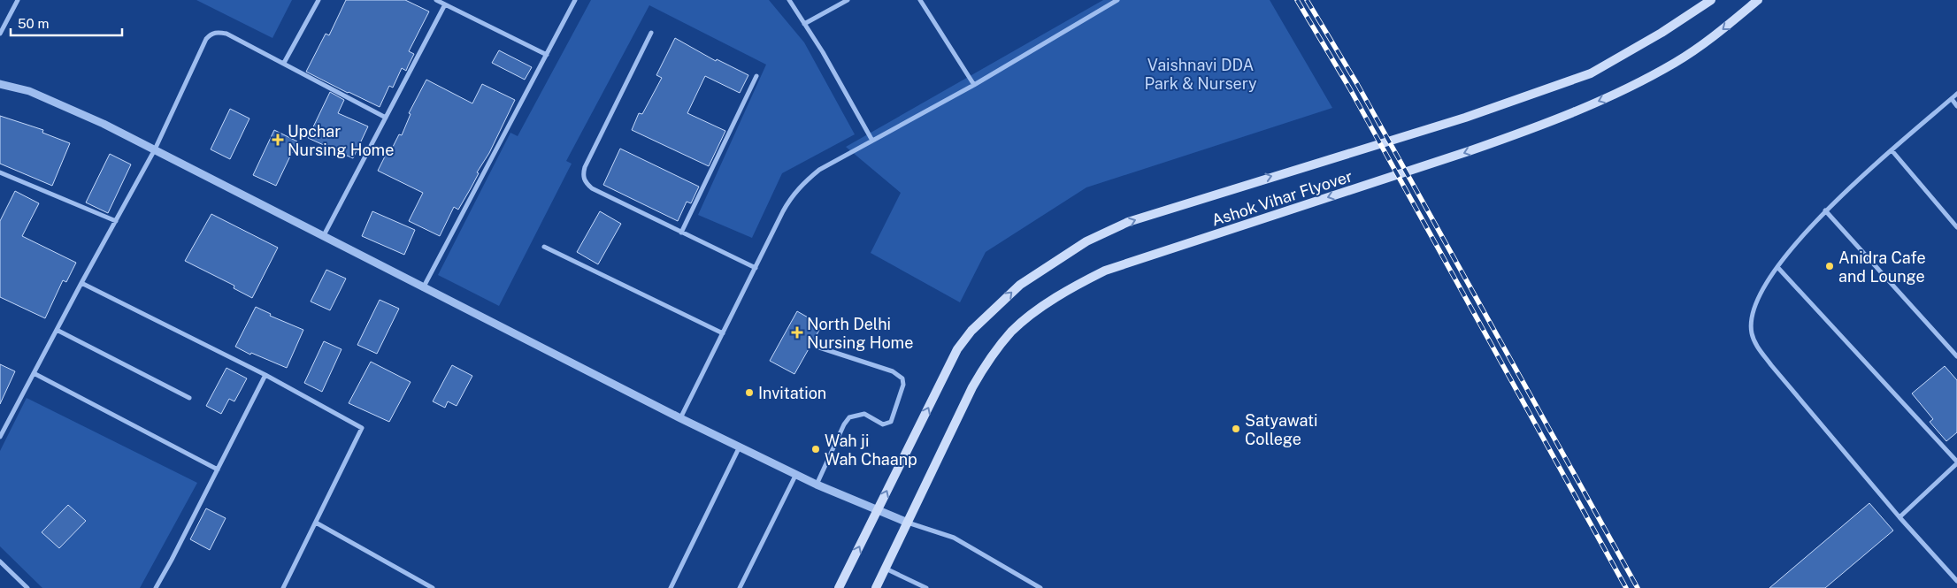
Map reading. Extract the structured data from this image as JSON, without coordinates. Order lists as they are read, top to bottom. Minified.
{"streets":{"main road":["Ashok Vihar Flyover"]},"parks":["Vaishnavi DDA Park & Nursery"],"places":{"health":["Upchar Nursing Home","North Delhi Nursing Home"],"other":["Anidra Cafe and Lounge","Invitation","Satyawati College","Wah ji Wah Chaanp"]},"scale_bar":"50 m"}
